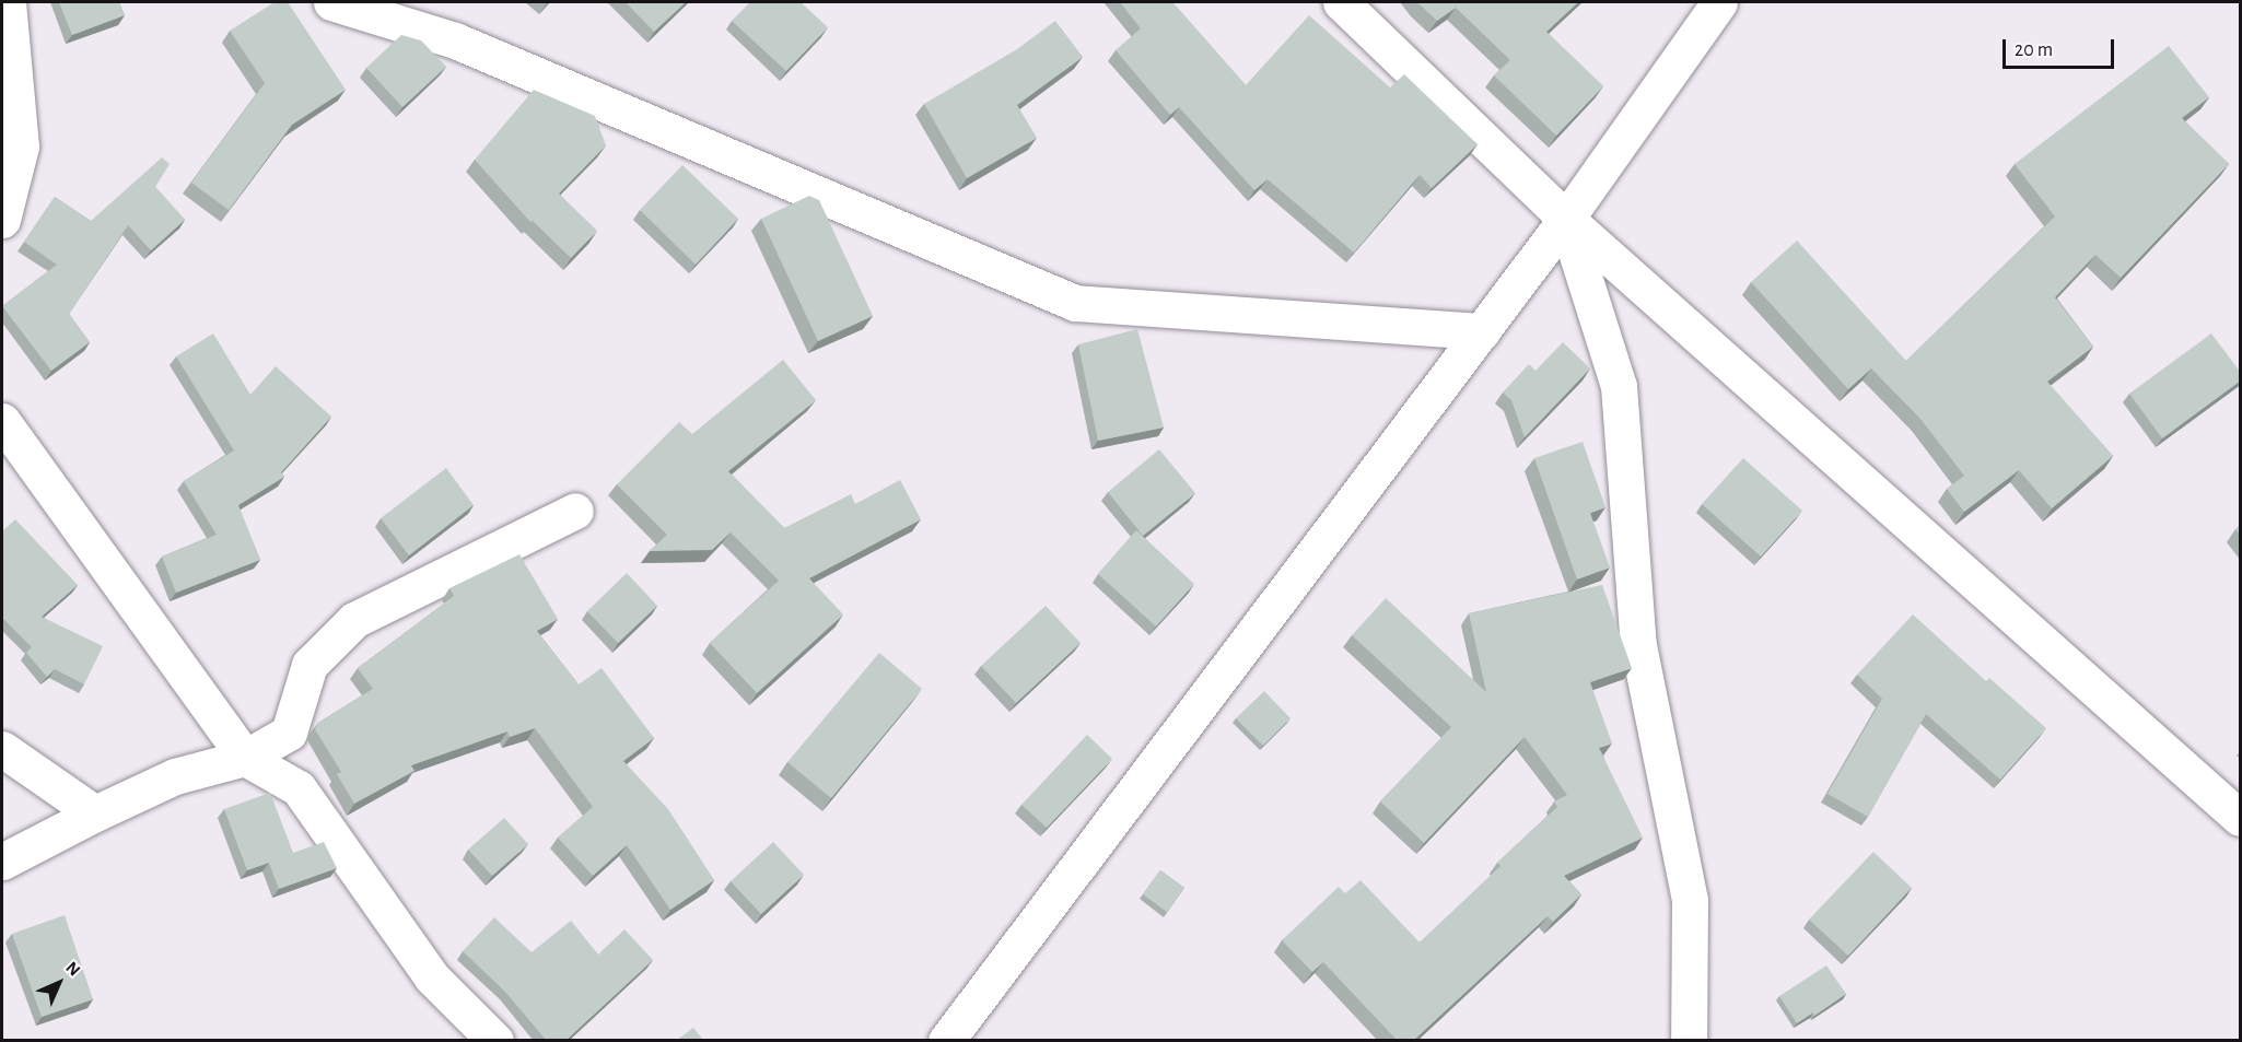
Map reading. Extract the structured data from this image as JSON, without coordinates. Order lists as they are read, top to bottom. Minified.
{"scale_bar":"20 m","north":"top right"}
